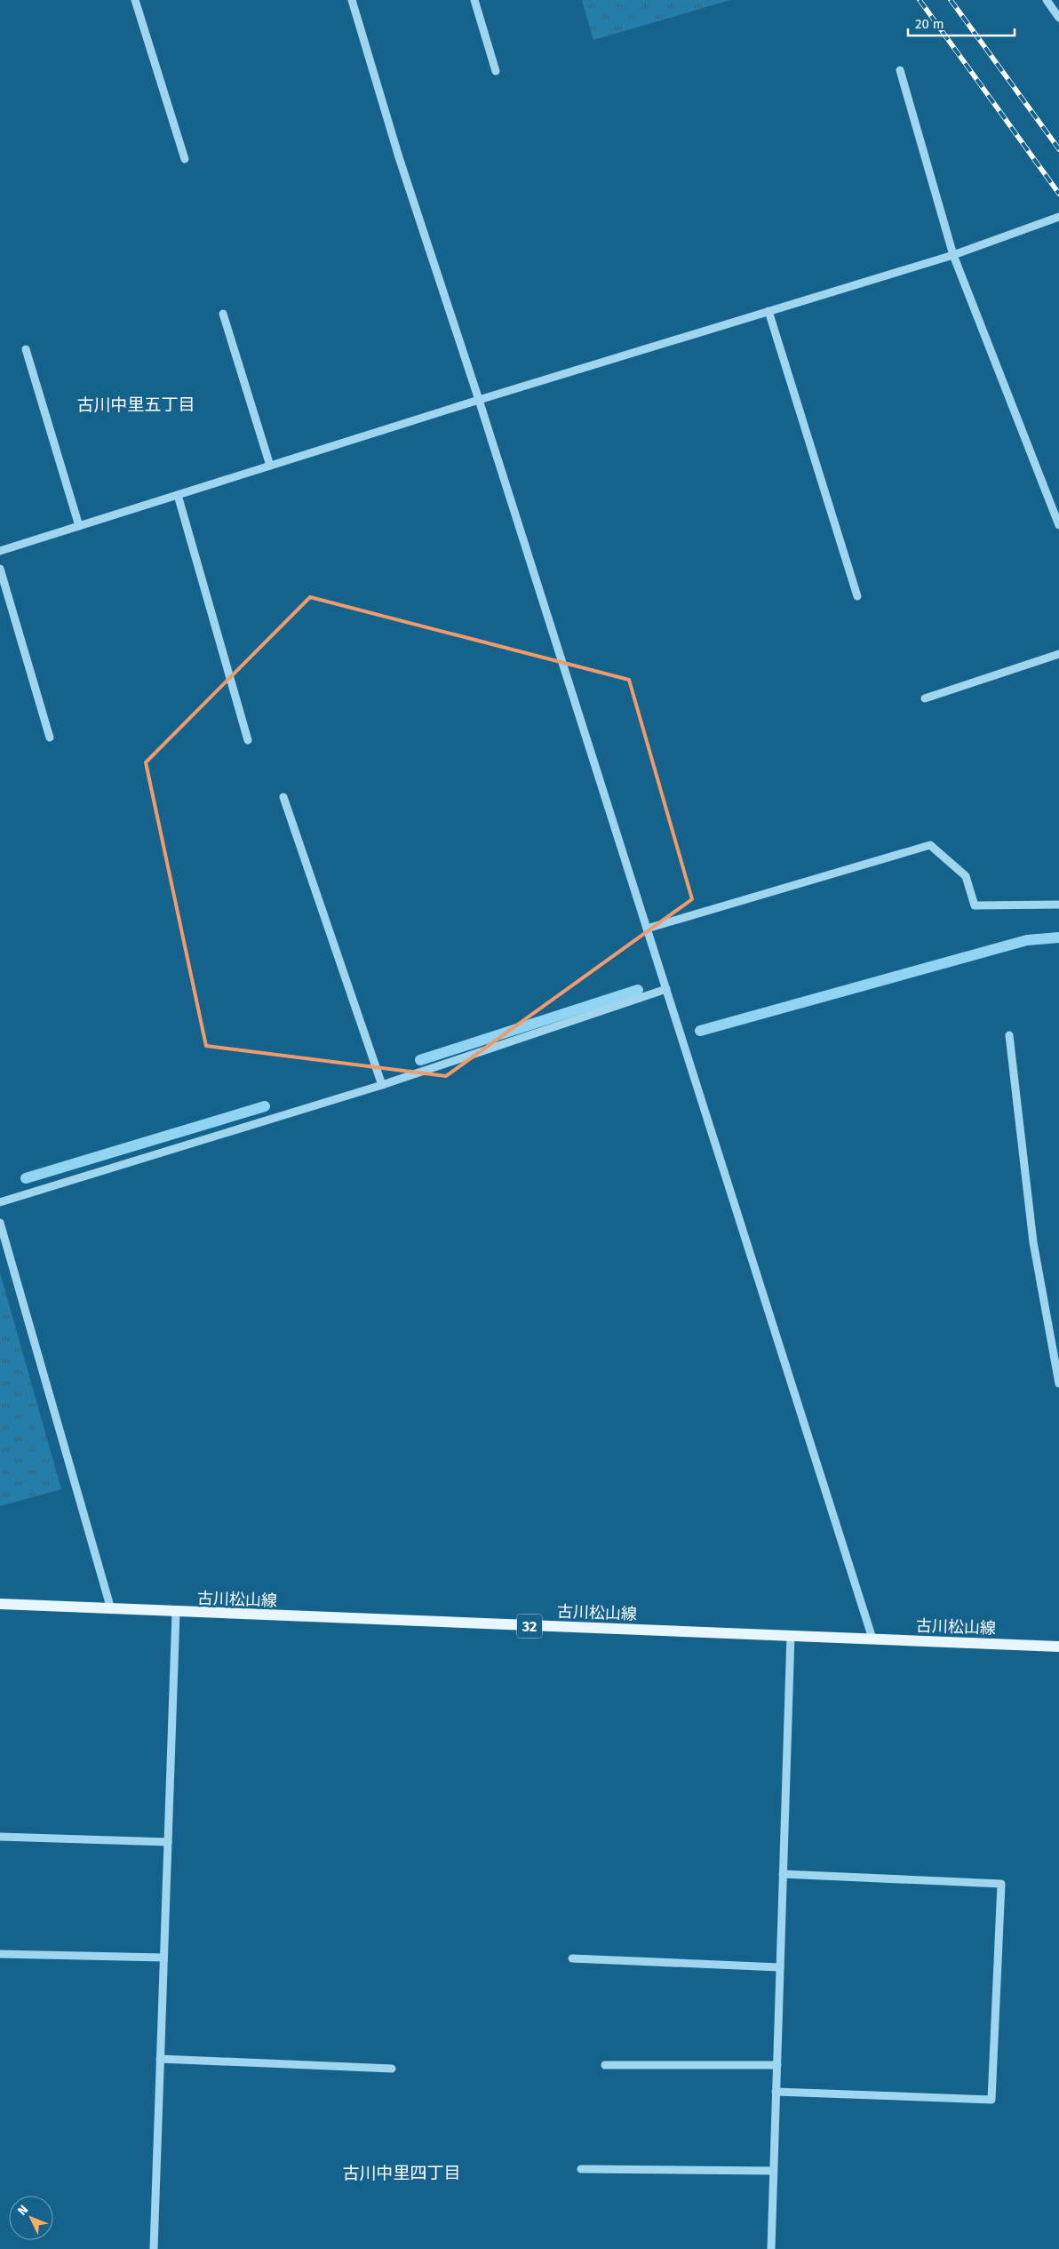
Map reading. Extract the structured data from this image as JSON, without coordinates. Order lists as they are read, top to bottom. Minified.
{"streets":{"main road":["古川松山線","32"]},"districts":["古川中里五丁目","古川中里四丁目"],"scale_bar":"20 m","north":"top left"}
